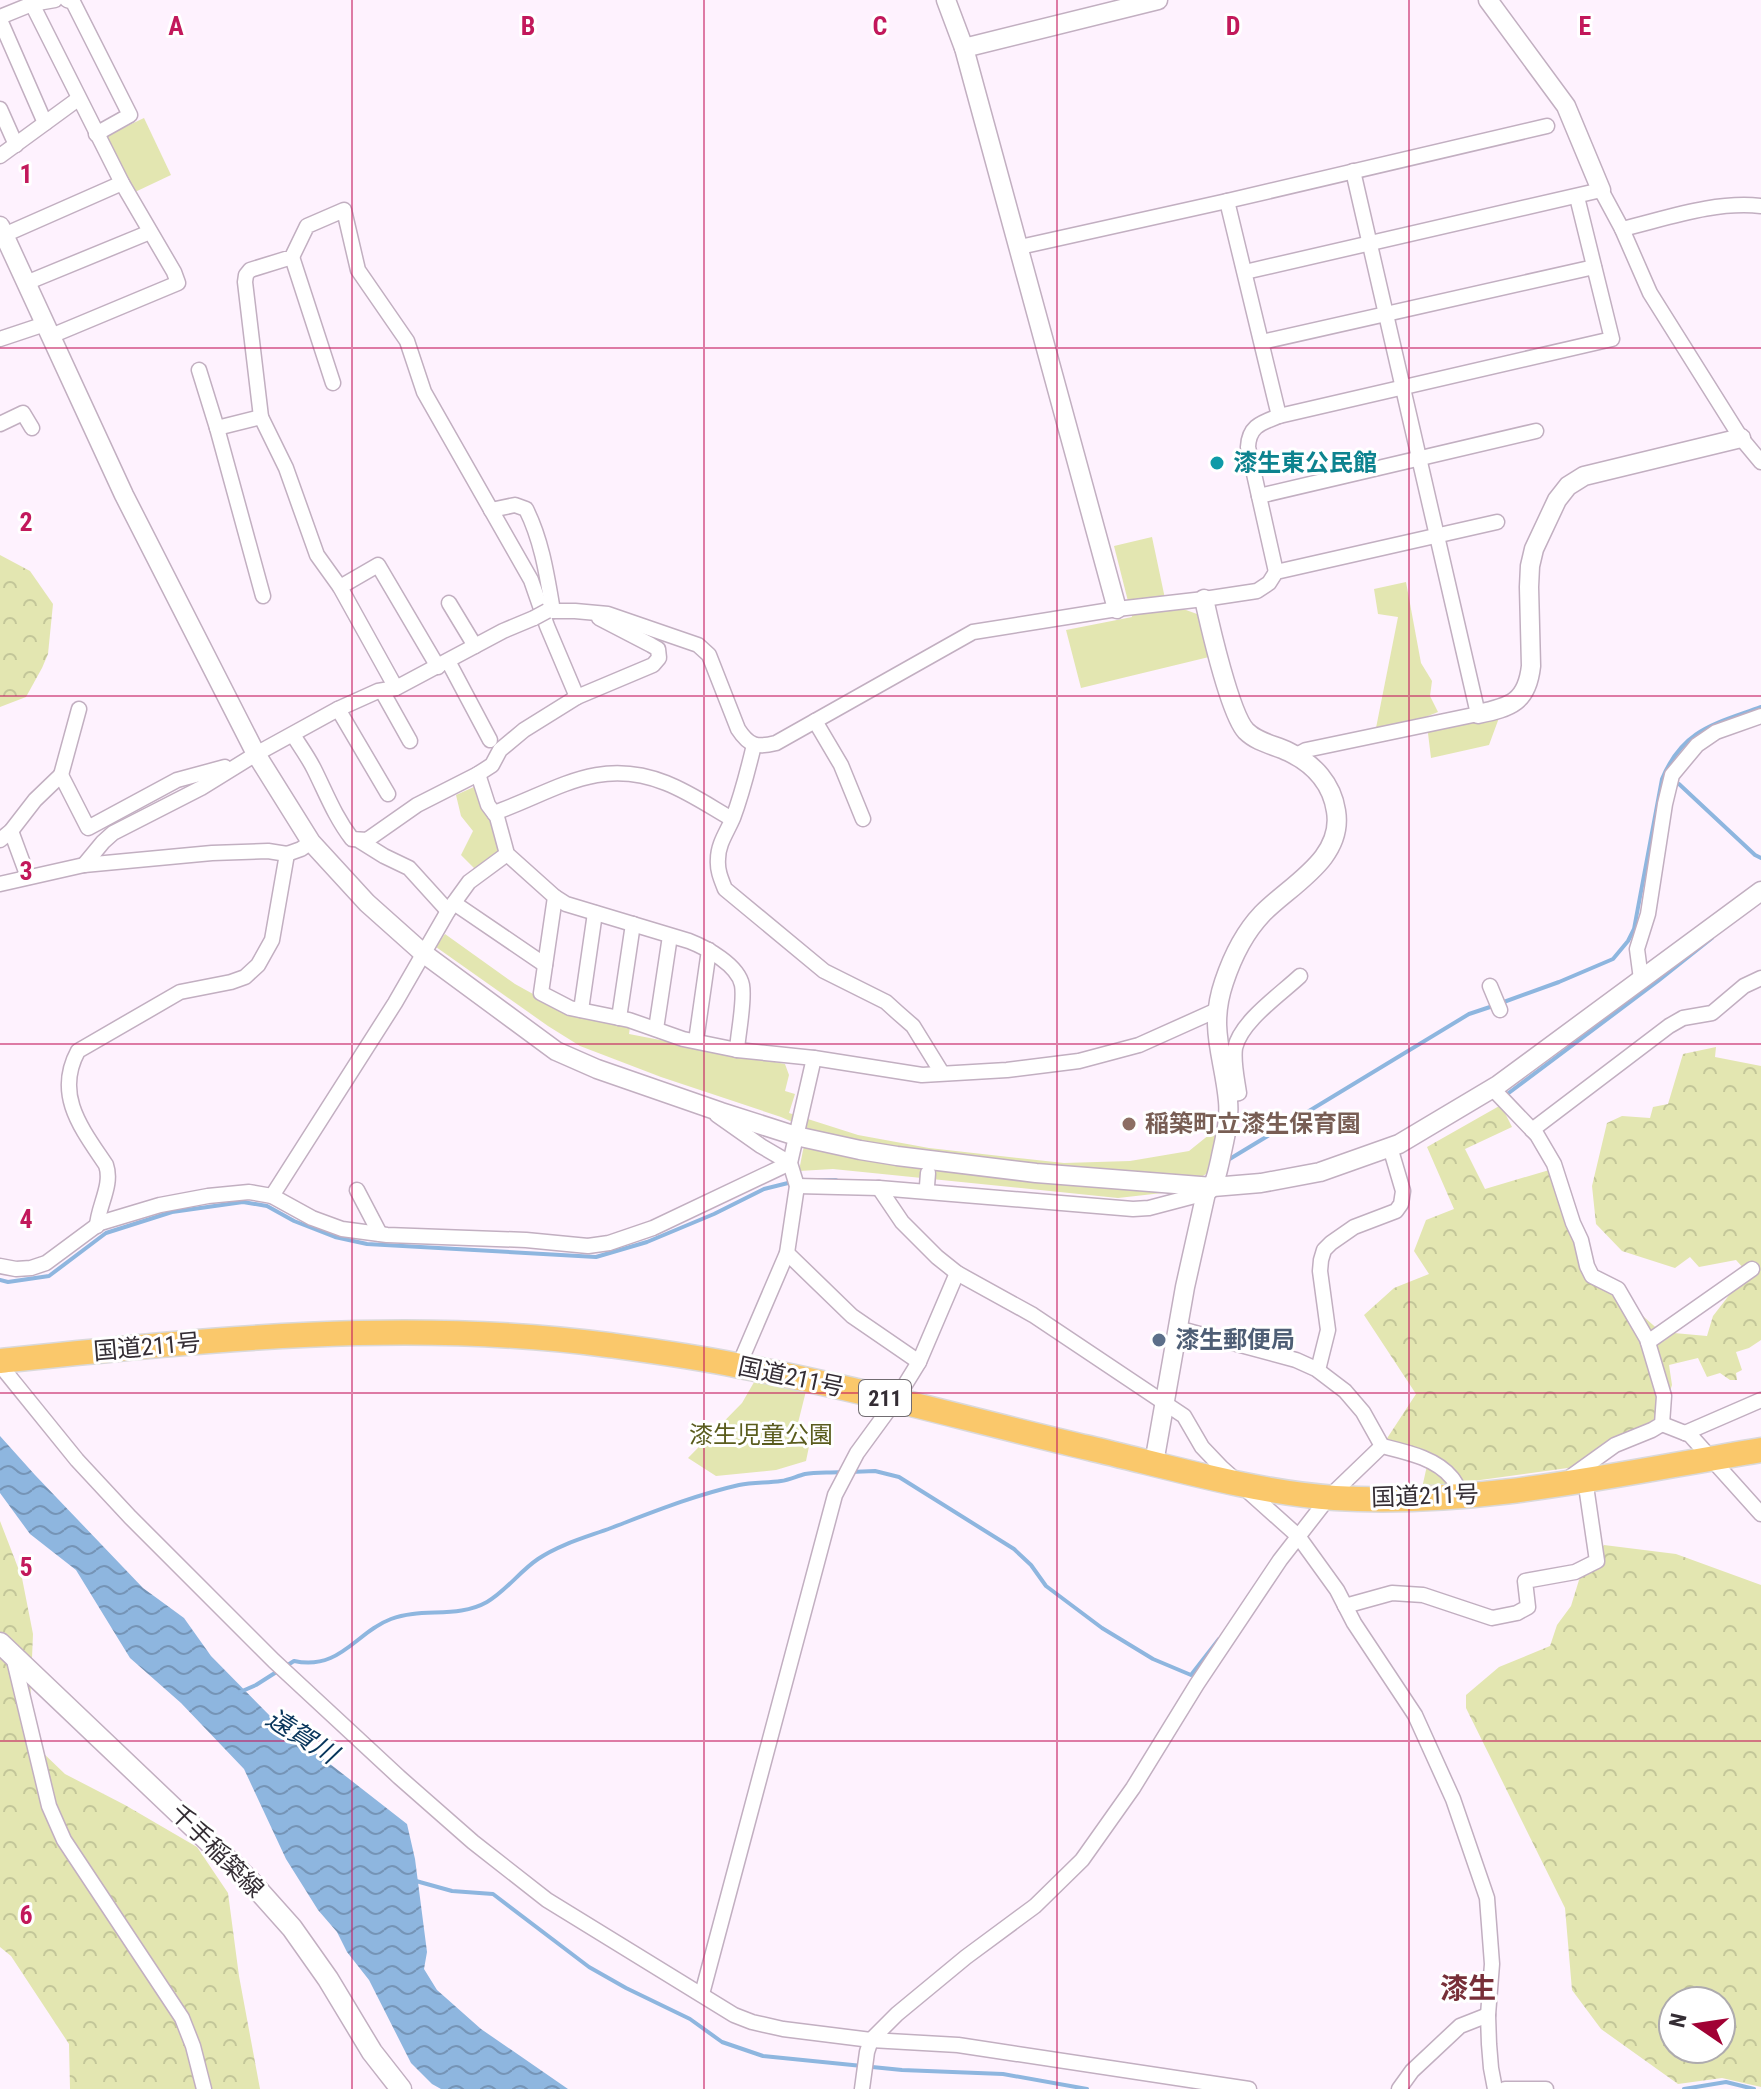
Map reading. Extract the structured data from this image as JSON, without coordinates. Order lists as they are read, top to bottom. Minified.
{"streets":{"highway":["国道211号","211"],"main road":["千手稲築線"]},"districts":["漆生"],"water":["遠賀川"],"parks":["漆生児童公園"],"places":["漆生東公民館","稲築町立漆生保育園","漆生郵便局"],"north":"left","grid":{"columns":["A","B","C","D","E"],"rows":["1","2","3","4","5","6"]}}
